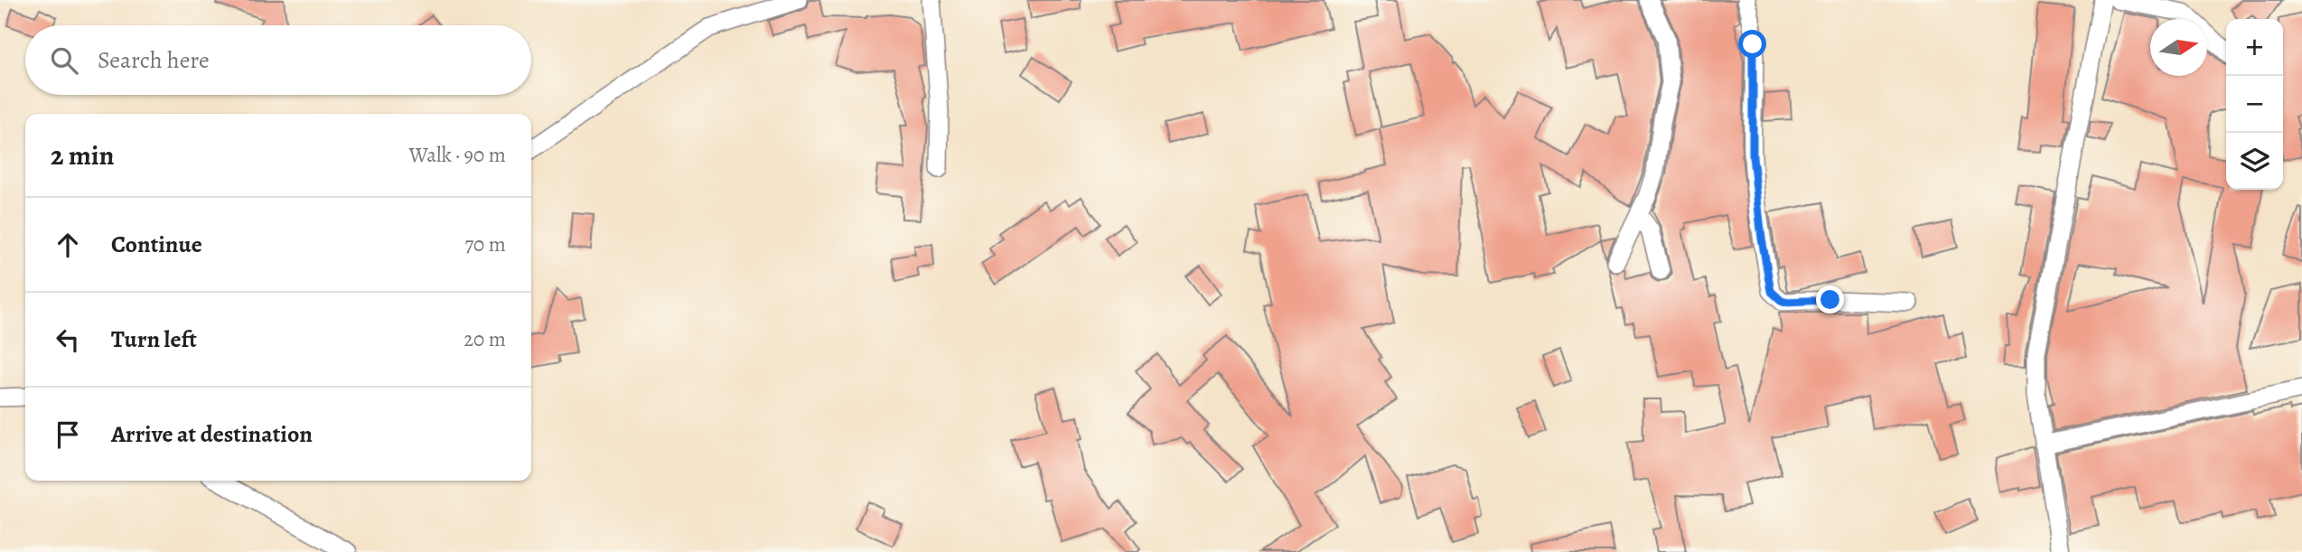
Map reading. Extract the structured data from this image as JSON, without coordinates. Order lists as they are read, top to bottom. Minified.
{"north":"right","page":{"map_buttons":["+","−"],"search":"Search here","heading":["2 min","Walk · 90 m"],"list":[["Continue","70 m"],["Turn left","20 m"],"Arrive at destination"]}}
